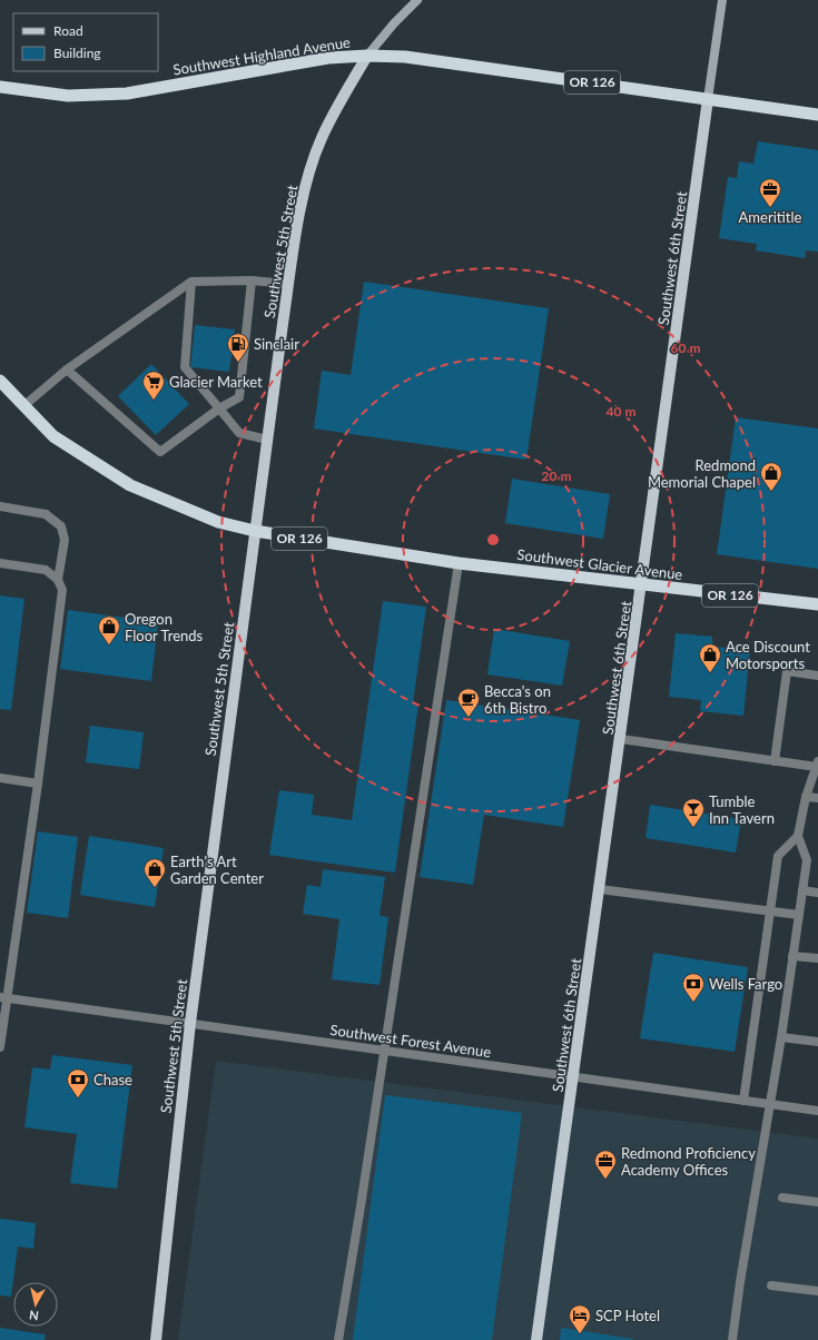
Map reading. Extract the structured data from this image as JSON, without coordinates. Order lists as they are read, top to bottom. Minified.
{"streets":{"highway":["Southwest Highland Avenue","OR 126","Southwest Glacier Avenue"],"main road":["Southwest 5th Street","Southwest 6th Street"],"street":["Southwest Forest Avenue"]},"crossings":[["Southwest Highland Avenue","Southwest 5th Street"],["Southwest Highland Avenue","Southwest 6th Street"],["Southwest 5th Street","Southwest Glacier Avenue"],["Southwest 5th Street","Southwest Forest Avenue"],["Southwest 6th Street","Southwest Glacier Avenue"],["Southwest 6th Street","Southwest Forest Avenue"]],"places":{"office":["Amerititle","Redmond Proficiency Academy Offices"],"fuel station":["Sinclair"],"supermarket":["Glacier Market"],"shop":["Redmond Memorial Chapel","Oregon Floor Trends","Ace Discount Motorsports","Earth's Art Garden Center"],"cafe":["Becca's on 6th Bistro"],"bar":["Tumble Inn Tavern"],"bank":["Wells Fargo","Chase"],"hotel":["SCP Hotel"]},"legend":["Road","Building"],"north":"bottom","rings":["60 m","40 m","20 m"]}
